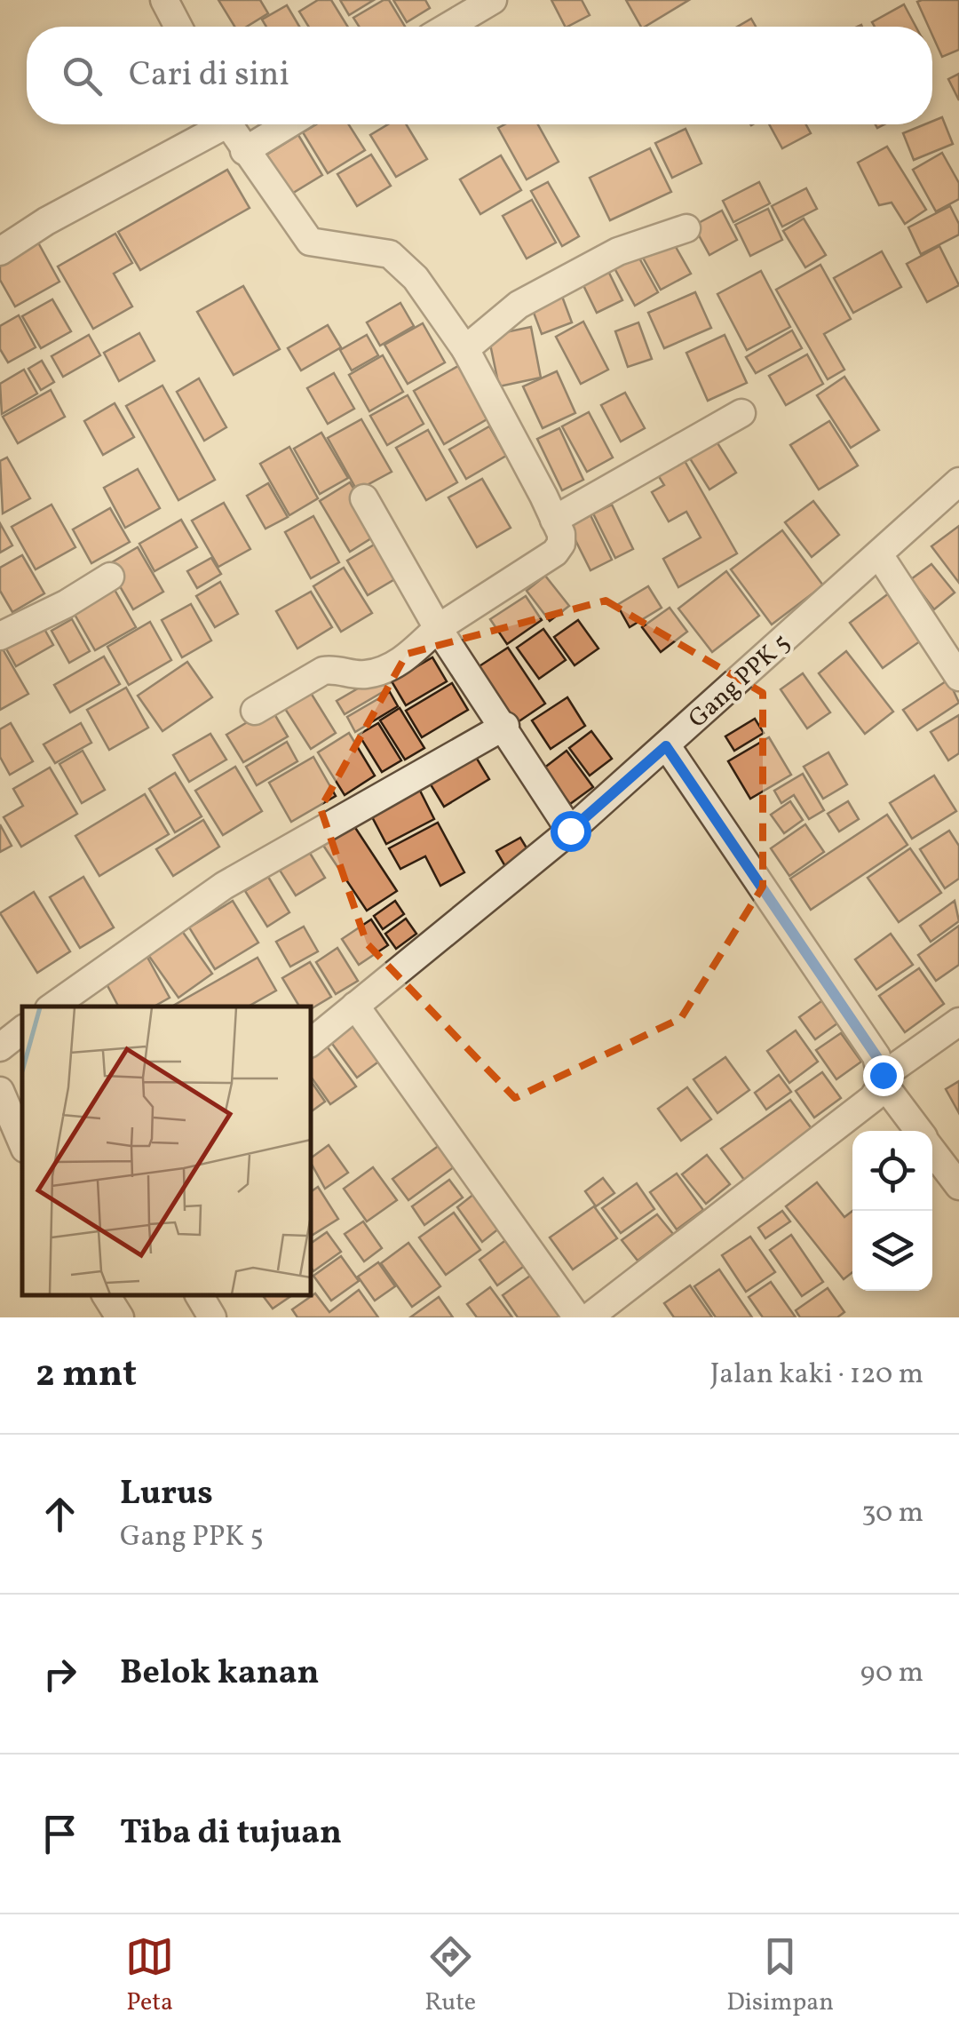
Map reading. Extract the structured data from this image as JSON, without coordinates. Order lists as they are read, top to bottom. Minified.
{"streets":{"street":["Gang PPK 5"]},"page":{"search":"Cari di sini","heading":["2 mnt","Jalan kaki · 120 m"],"list":[["Lurus","Gang PPK 5","30 m"],["Belok kanan","90 m"],"Tiba di tujuan"],"nav":["Peta","Rute","Disimpan"]}}
